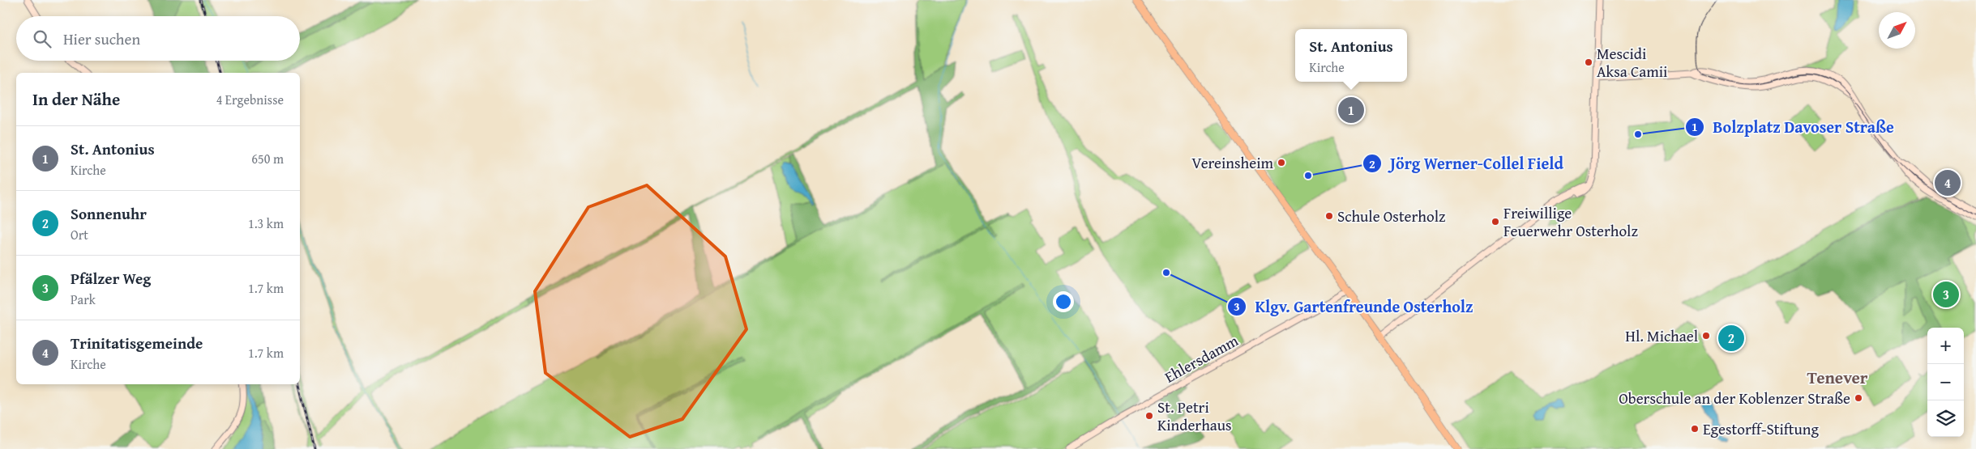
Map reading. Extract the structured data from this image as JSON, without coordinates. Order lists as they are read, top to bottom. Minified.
{"streets":{"street":["Ehlersdamm"]},"districts":["Tenever"],"places":["Mescidi Aksa Camii","Bolzplatz Davoser Straße","Vereinsheim","Jörg Werner-Collel Field","Schule Osterholz","Freiwillige Feuerwehr Osterholz","Klgv. Gartenfreunde Osterholz","Hl. Michael","Oberschule an der Koblenzer Straße","St. Petri Kinderhaus","Egestorff-Stiftung"],"north":"top right","page":{"search":"Hier suchen","popup":["St. Antonius","Kirche"],"heading":["In der Nähe","4 Ergebnisse"],"pins":["1","4","3","2"],"list":[{"mark":"1","name":"St. Antonius","note":"Kirche","value":"650 m"},{"mark":"2","name":"Sonnenuhr","note":"Ort","value":"1.3 km"},{"mark":"3","name":"Pfälzer Weg","note":"Park","value":"1.7 km"},{"mark":"4","name":"Trinitatisgemeinde","note":"Kirche","value":"1.7 km"}],"map_buttons":["+","−"]}}
